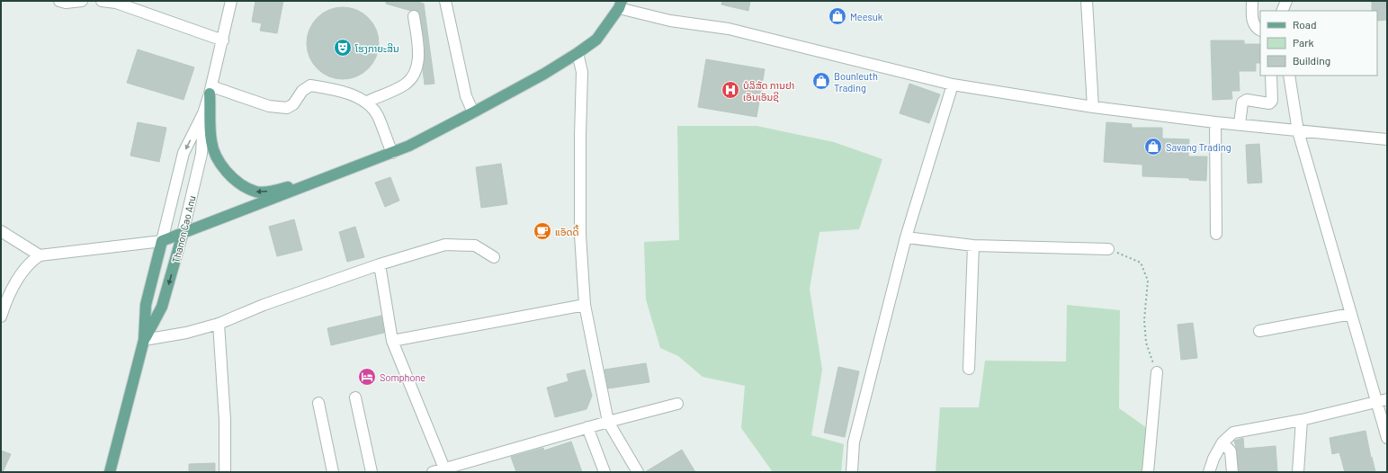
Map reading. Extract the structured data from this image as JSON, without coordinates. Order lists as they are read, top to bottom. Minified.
{"streets":{"main road":["Thanon Cao Anu"]},"places":{"shop":["Meesuk","Bounleuth Trading","Savang Trading"],"theatre":["ໂຮງກາຍະສີນ"],"hospital":["ບໍລິສັດ ການຢາ ເອັນເອັນຊີ"],"cafe":["ແອັດດີ້"],"hotel":["Somphone"]},"legend":["Road","Park","Building"]}
